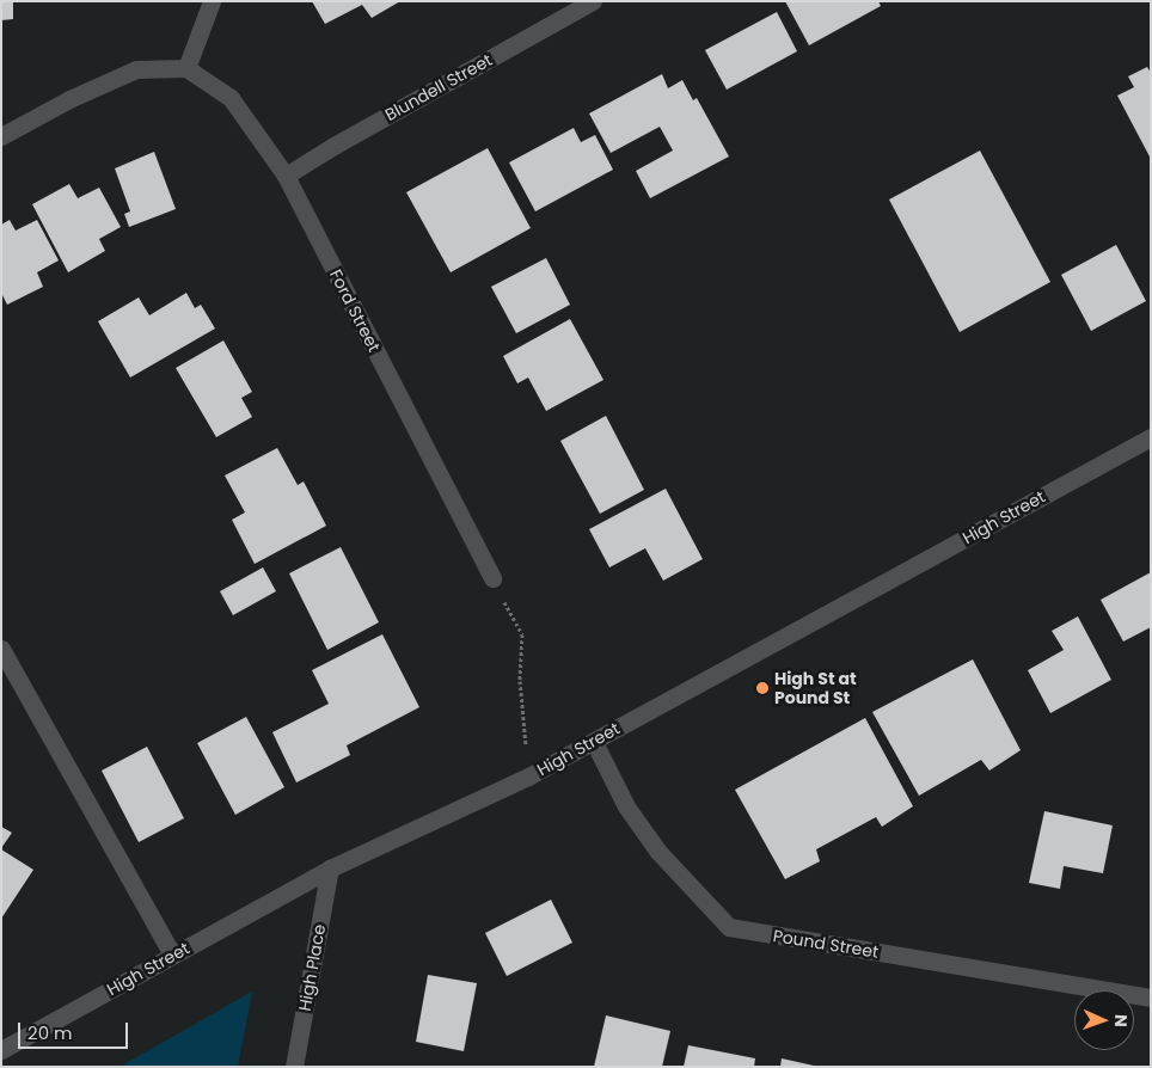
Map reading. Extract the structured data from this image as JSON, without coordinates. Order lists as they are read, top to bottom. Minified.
{"streets":{"street":["Blundell Street","Ford Street","High Street","Pound Street","High Place"]},"crossings":[["Blundell Street","Ford Street"],["High Street","Pound Street"],["High Street","High Place"]],"places":["High St at Pound St"],"scale_bar":"20 m","north":"right"}
